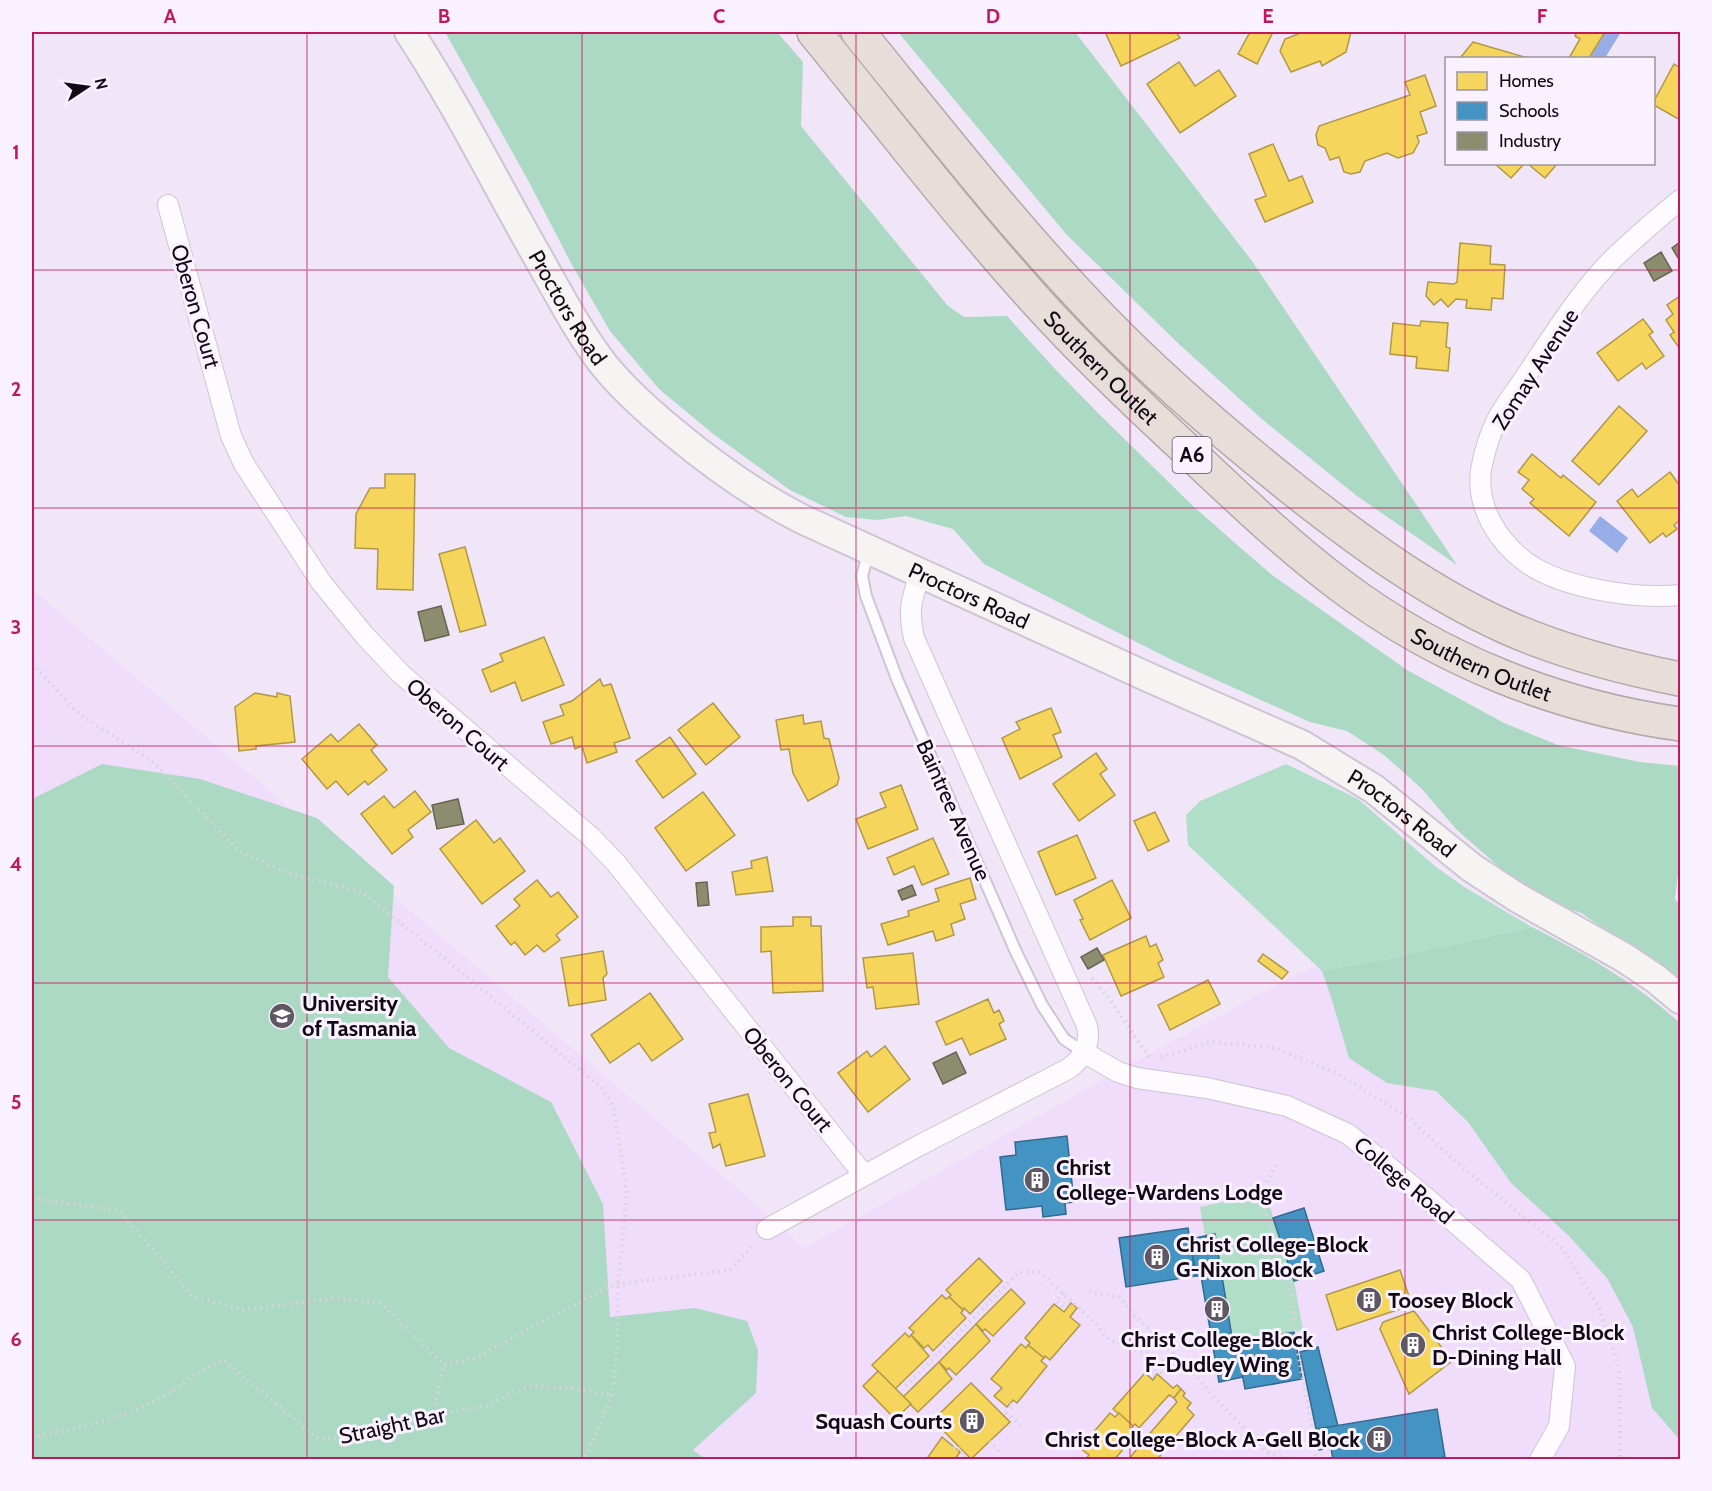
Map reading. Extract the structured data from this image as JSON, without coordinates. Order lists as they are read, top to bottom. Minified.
{"streets":{"highway":["Southern Outlet","A6"],"street":["Oberon Court","Proctors Road","Zomay Avenue","Baintree Avenue","College Road"],"path":["Straight Bar"]},"crossings":[["Proctors Road","Baintree Avenue"],["Baintree Avenue","College Road"]],"places":{"school or university":["University of Tasmania"],"building":["Christ College-Wardens Lodge","Christ College-Block G-Nixon Block","Toosey Block","Christ College-Block F-Dudley Wing","Christ College-Block D-Dining Hall","Squash Courts","Christ College-Block A-Gell Block"]},"legend":["Homes","Schools","Industry"],"north":"right","grid":{"columns":["A","B","C","D","E","F"],"rows":["1","2","3","4","5","6"]}}
